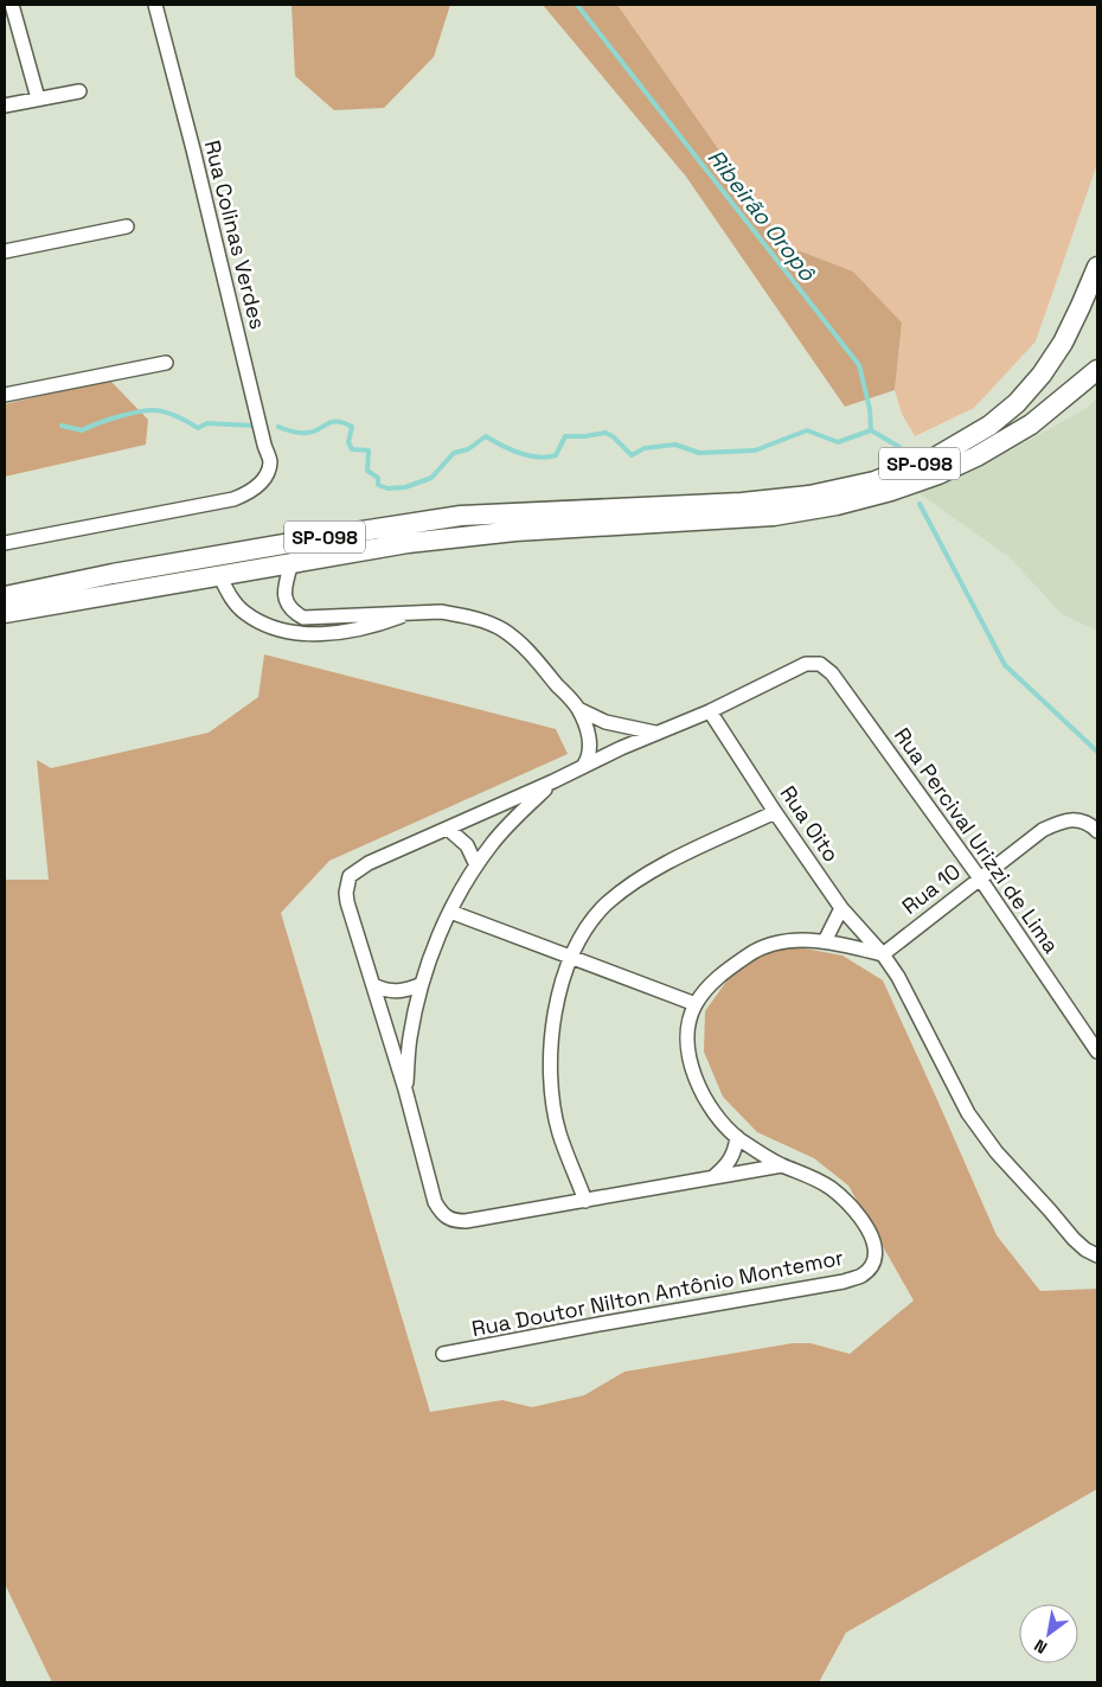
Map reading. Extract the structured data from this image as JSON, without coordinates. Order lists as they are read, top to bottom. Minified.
{"streets":{"highway":["SP-098"],"street":["Rua Colinas Verdes","Rua Oito","Rua Percival Urizzi de Lima","Rua 10","Rua Doutor Nilton Antônio Montemor"]},"crossings":[["Rua Oito","Rua Percival Urizzi de Lima"],["Rua Oito","Rua 10"],["Rua Oito","Rua Doutor Nilton Antônio Montemor"],["Rua Percival Urizzi de Lima","Rua 10"],["Rua 10","Rua Doutor Nilton Antônio Montemor"]],"water":["Ribeirão Oropô"],"north":"bottom left"}
